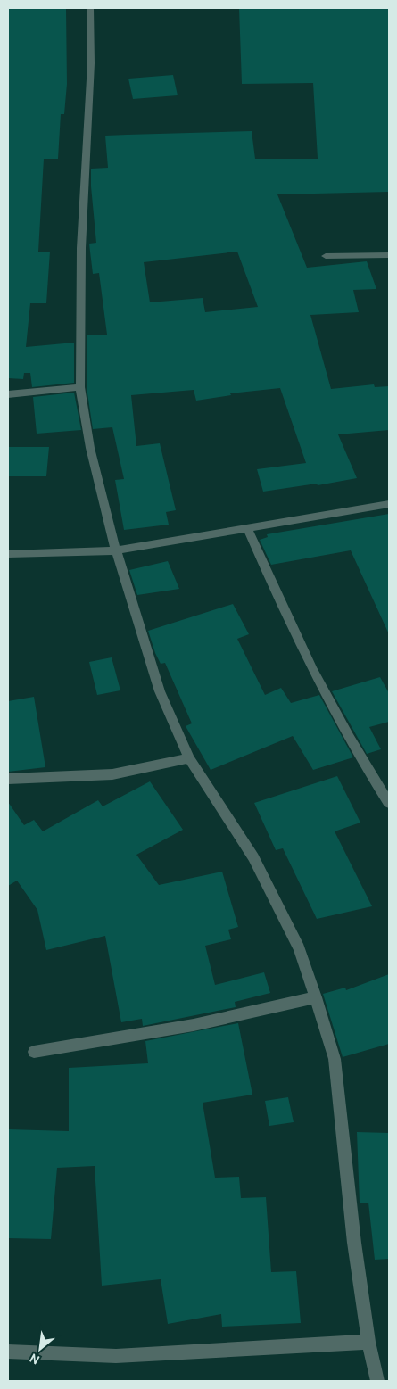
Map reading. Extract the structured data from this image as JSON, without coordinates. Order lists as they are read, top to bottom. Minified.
{"north":"bottom left"}
